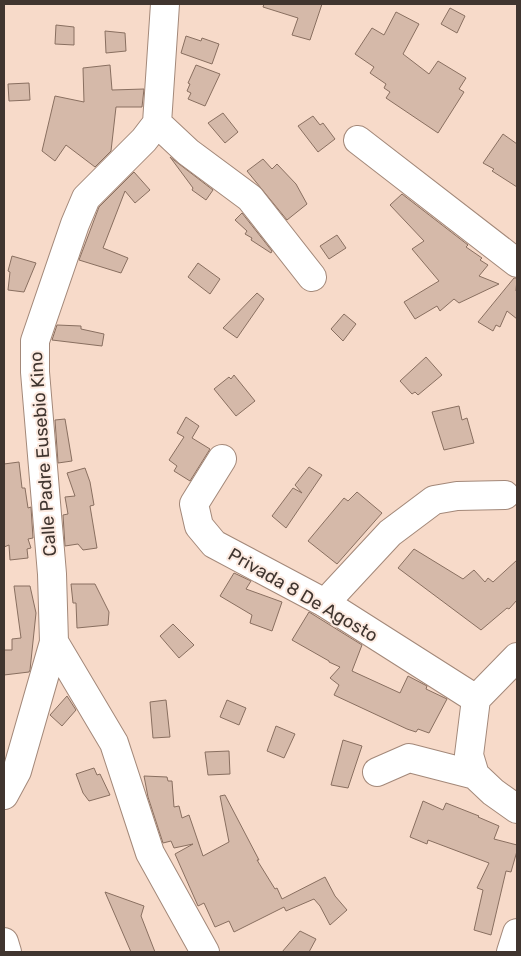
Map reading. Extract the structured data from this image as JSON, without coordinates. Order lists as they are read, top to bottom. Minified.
{"streets":{"street":["Calle Padre Eusebio Kino","Privada 8 De Agosto"]}}
